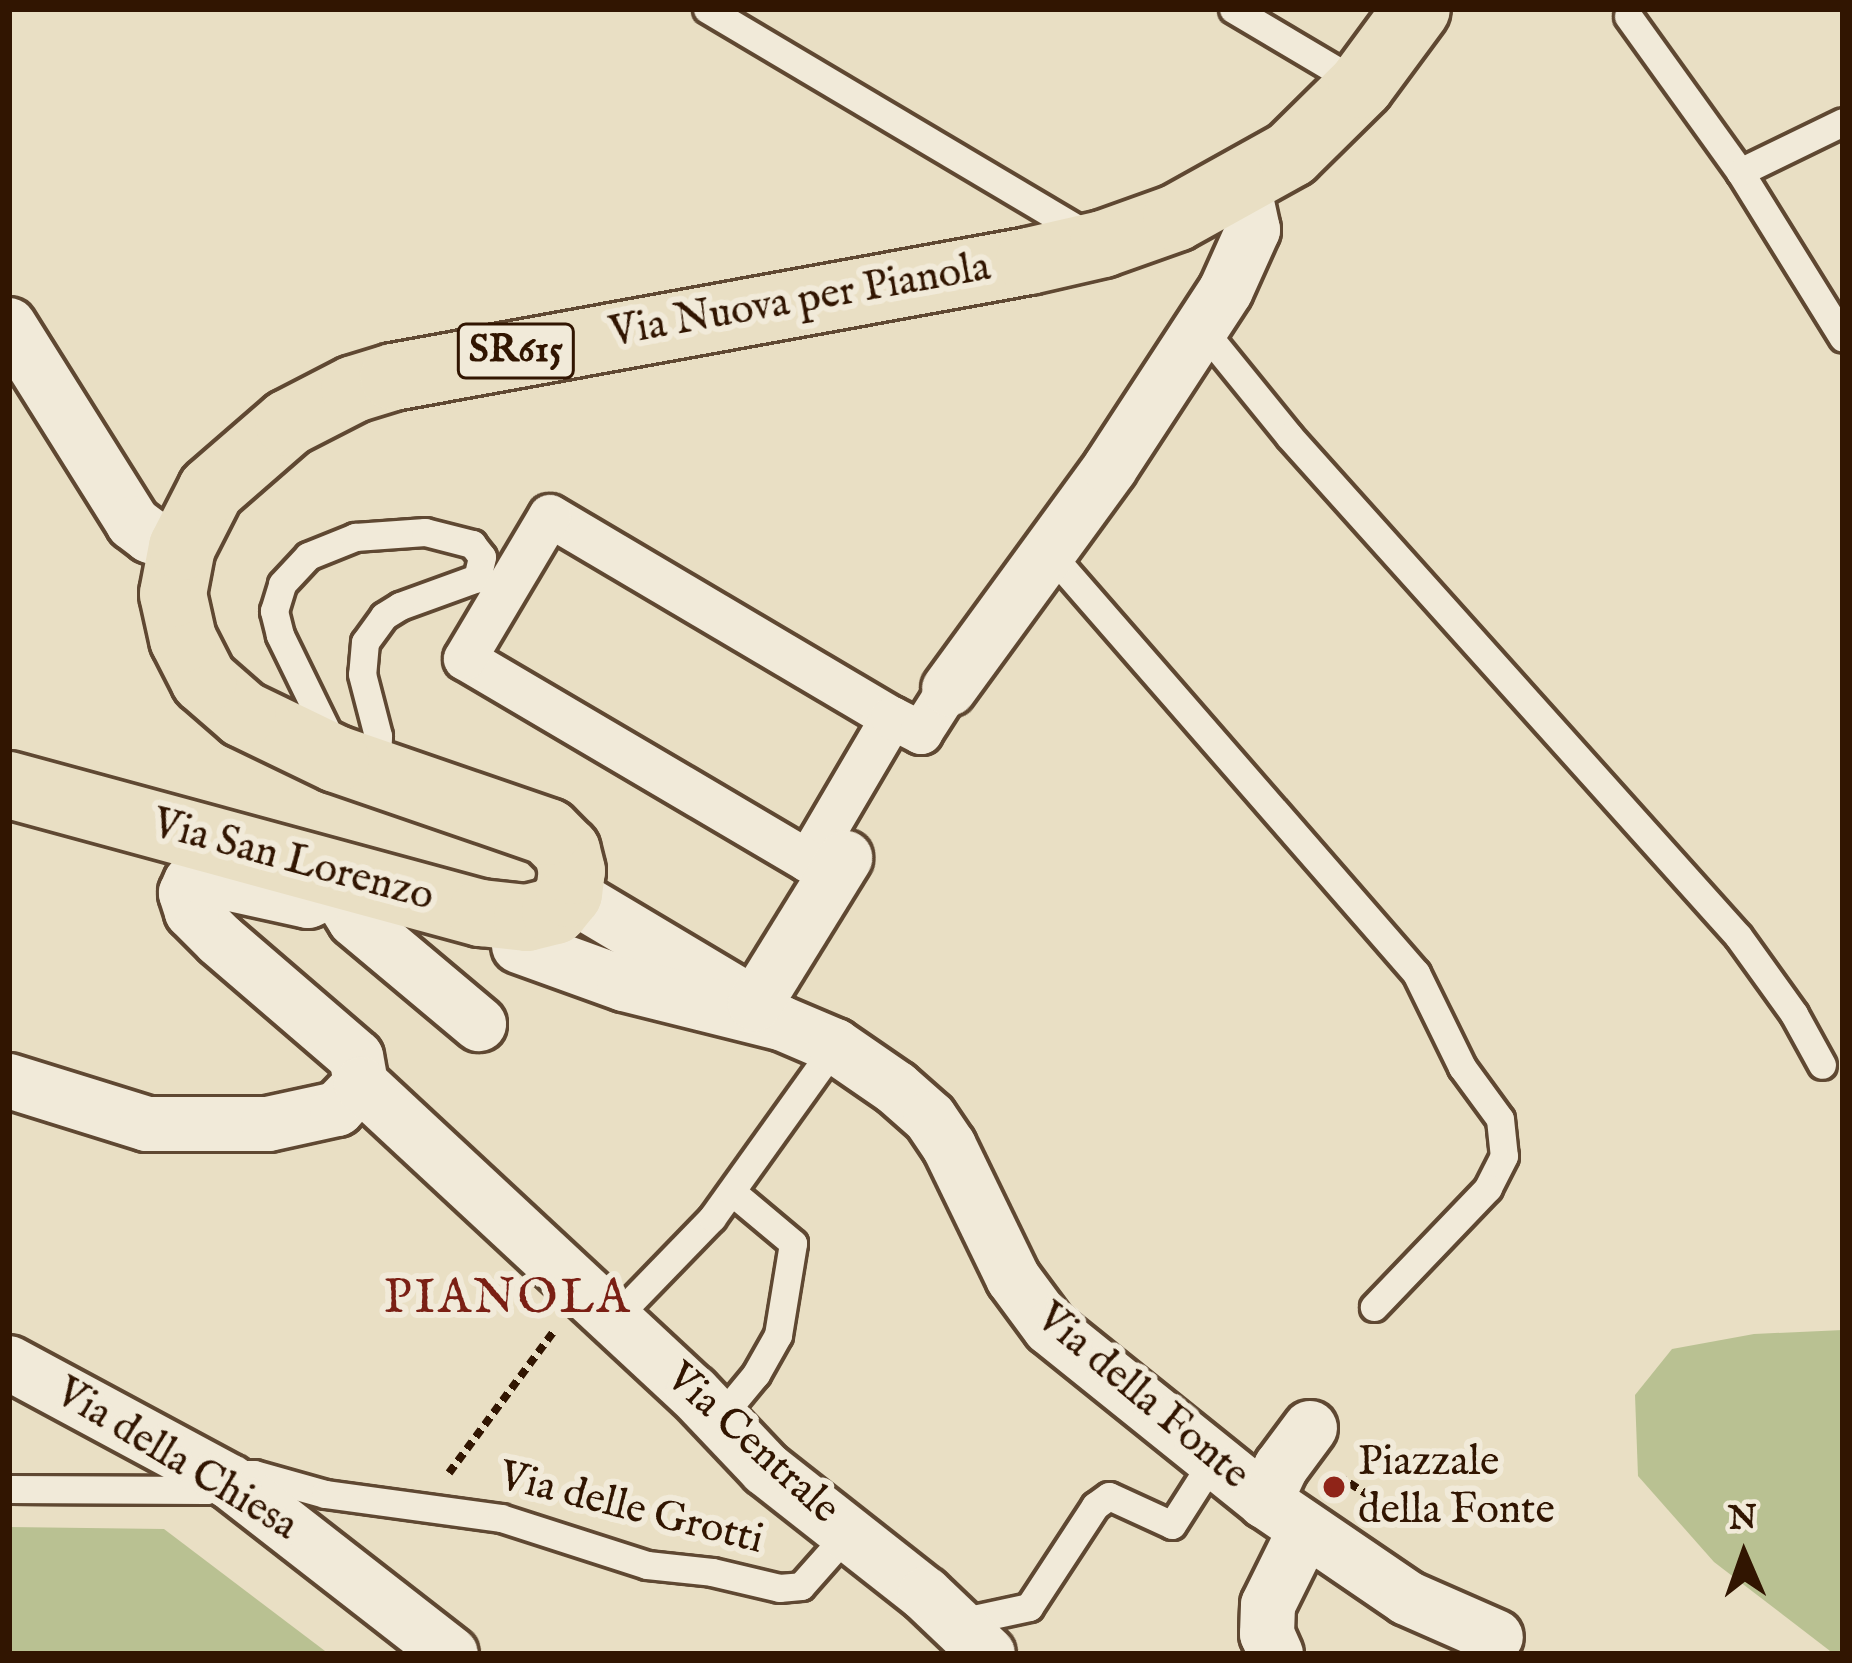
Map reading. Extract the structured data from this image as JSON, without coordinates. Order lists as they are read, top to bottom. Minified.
{"streets":{"main road":["Via Nuova per Pianola","SR615","Via San Lorenzo"],"street":["Via della Fonte","Via Centrale","Via della Chiesa"],"lane":["Via delle Grotti"]},"crossings":[["Via Nuova per Pianola","Via San Lorenzo"],["Via San Lorenzo","Via Centrale"],["Via Centrale","Via delle Grotti"],["Via della Chiesa","Via delle Grotti"]],"districts":["PIANOLA"],"places":["Piazzale della Fonte"],"north":"top"}
